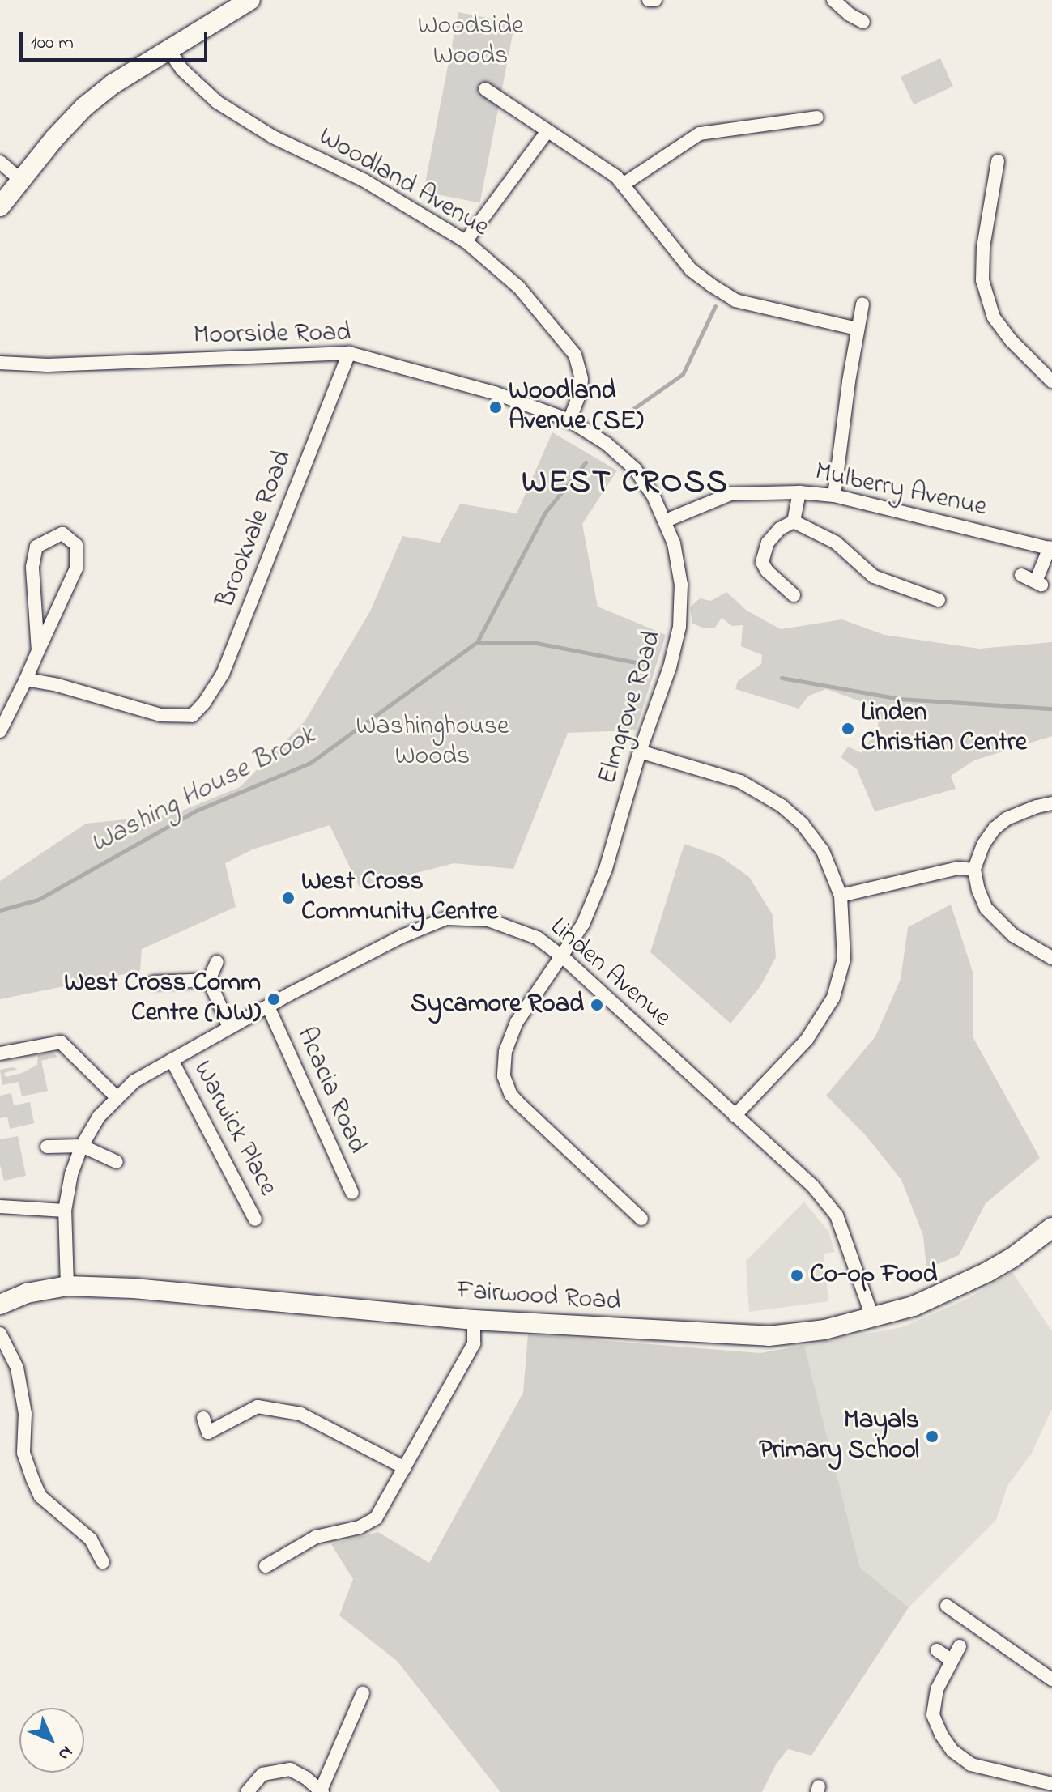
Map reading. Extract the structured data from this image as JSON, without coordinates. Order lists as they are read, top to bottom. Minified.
{"streets":{"street":["Woodland Avenue","Moorside Road","Mulberry Avenue","Brookvale Road","Elmgrove Road","Linden Avenue","Acacia Road","Warwick Place","Fairwood Road"]},"crossings":[["Woodland Avenue","Moorside Road"],["Moorside Road","Brookvale Road"],["Moorside Road","Elmgrove Road"],["Mulberry Avenue","Elmgrove Road"],["Elmgrove Road","Linden Avenue"],["Linden Avenue","Acacia Road"],["Linden Avenue","Warwick Place"],["Linden Avenue","Fairwood Road"]],"districts":["WEST CROSS"],"water":["Washing House Brook"],"parks":["Woodside Woods","Washinghouse Woods"],"places":["Woodland Avenue (SE)","Linden Christian Centre","West Cross Community Centre","West Cross Comm Centre (NW)","Sycamore Road","Co-op Food","Mayals Primary School"],"scale_bar":"100 m","north":"bottom right"}
